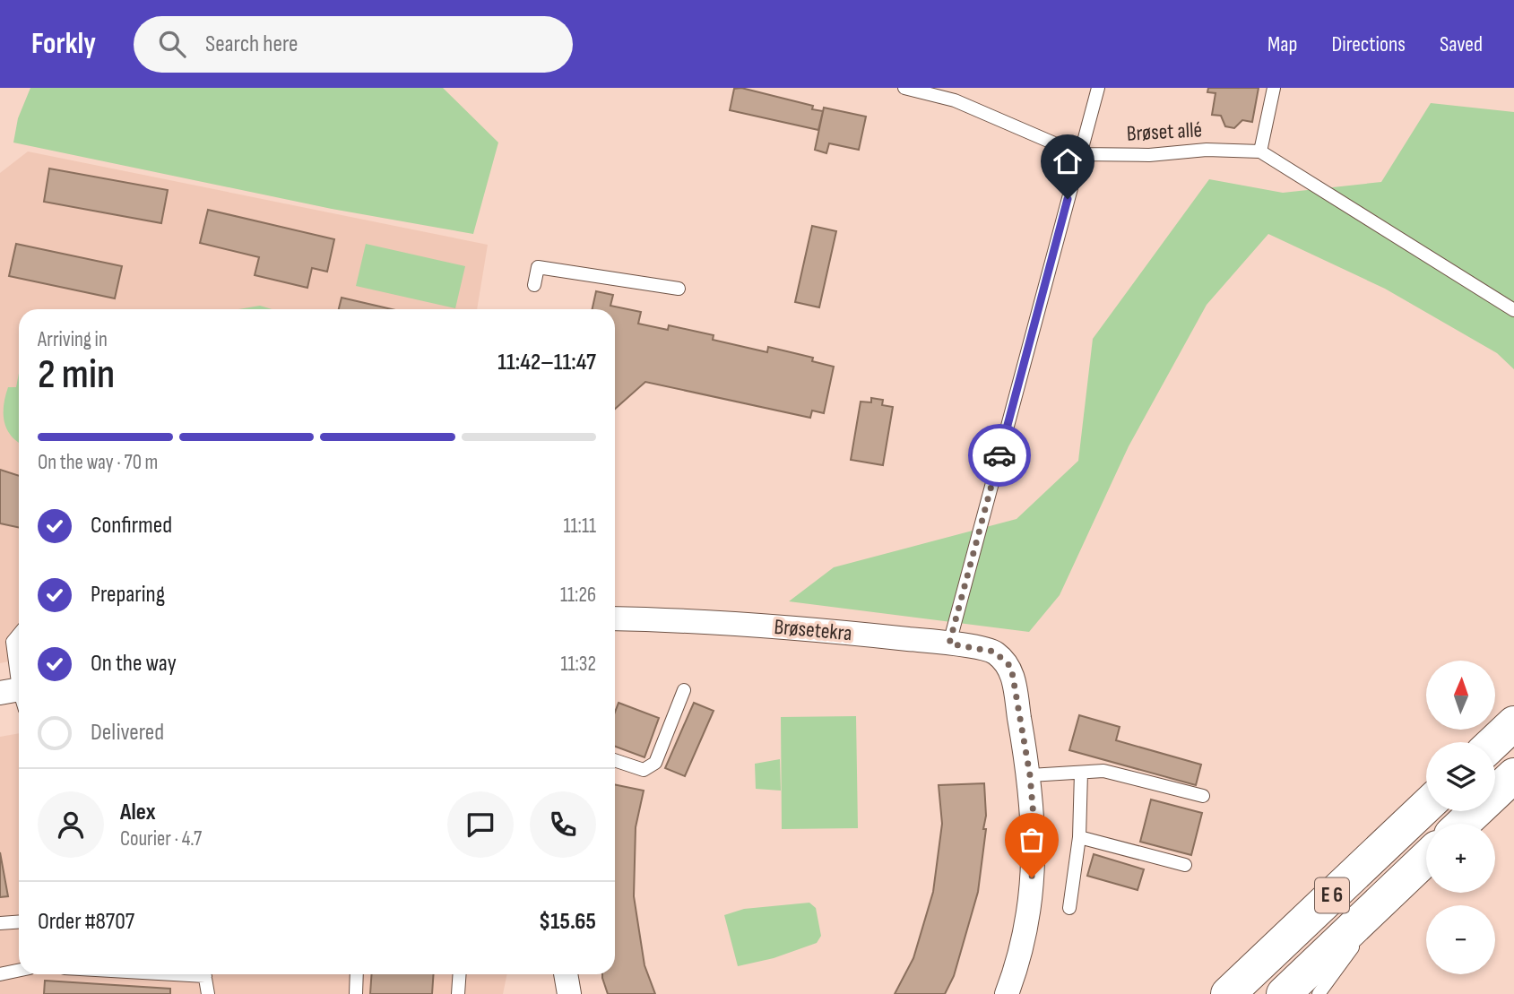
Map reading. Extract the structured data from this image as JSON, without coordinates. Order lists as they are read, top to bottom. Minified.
{"streets":{"highway":["E 6"],"street":["Brøsetekra"],"lane":["Brøset allé"]},"north":"top","page":{"header":"Forkly","search":"Search here","nav":["Map","Directions","Saved"],"heading":["2 min","Arriving in","11:42–11:47"],"panel":["Alex","Courier · 4.7","Order #8707","$15.65"],"bar":"On the way · 70 m","list":[["Confirmed","11:11"],["Preparing","11:26"],["On the way","11:32"],"Delivered"],"map_buttons":["+","−"]}}
